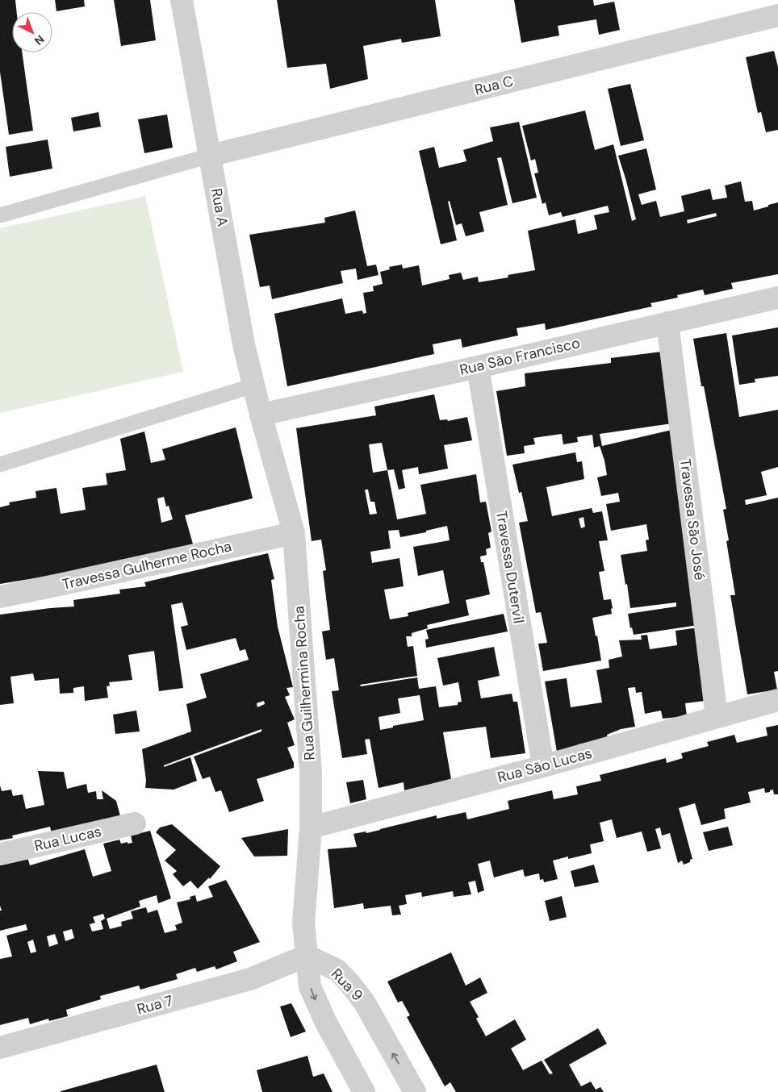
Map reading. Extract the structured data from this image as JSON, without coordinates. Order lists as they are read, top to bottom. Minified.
{"streets":{"street":["Rua C","Rua A","Rua São Francisco","Travessa São José","Travessa Gulherme Rocha","Travessa Dutervil","Rua Guilhermina Rocha","Rua São Lucas","Rua Lucas","Rua 9","Rua 7"]},"crossings":[["Rua C","Rua A"],["Rua A","Rua São Francisco"],["Rua A","Rua Guilhermina Rocha"],["Rua São Francisco","Travessa São José"],["Rua São Francisco","Travessa Dutervil"],["Rua São Francisco","Rua Guilhermina Rocha"],["Travessa São José","Rua São Lucas"],["Travessa Gulherme Rocha","Rua Guilhermina Rocha"],["Travessa Dutervil","Rua São Lucas"],["Rua Guilhermina Rocha","Rua São Lucas"],["Rua Guilhermina Rocha","Rua 9"],["Rua Guilhermina Rocha","Rua 7"],["Rua 9","Rua 7"]],"north":"bottom right"}
